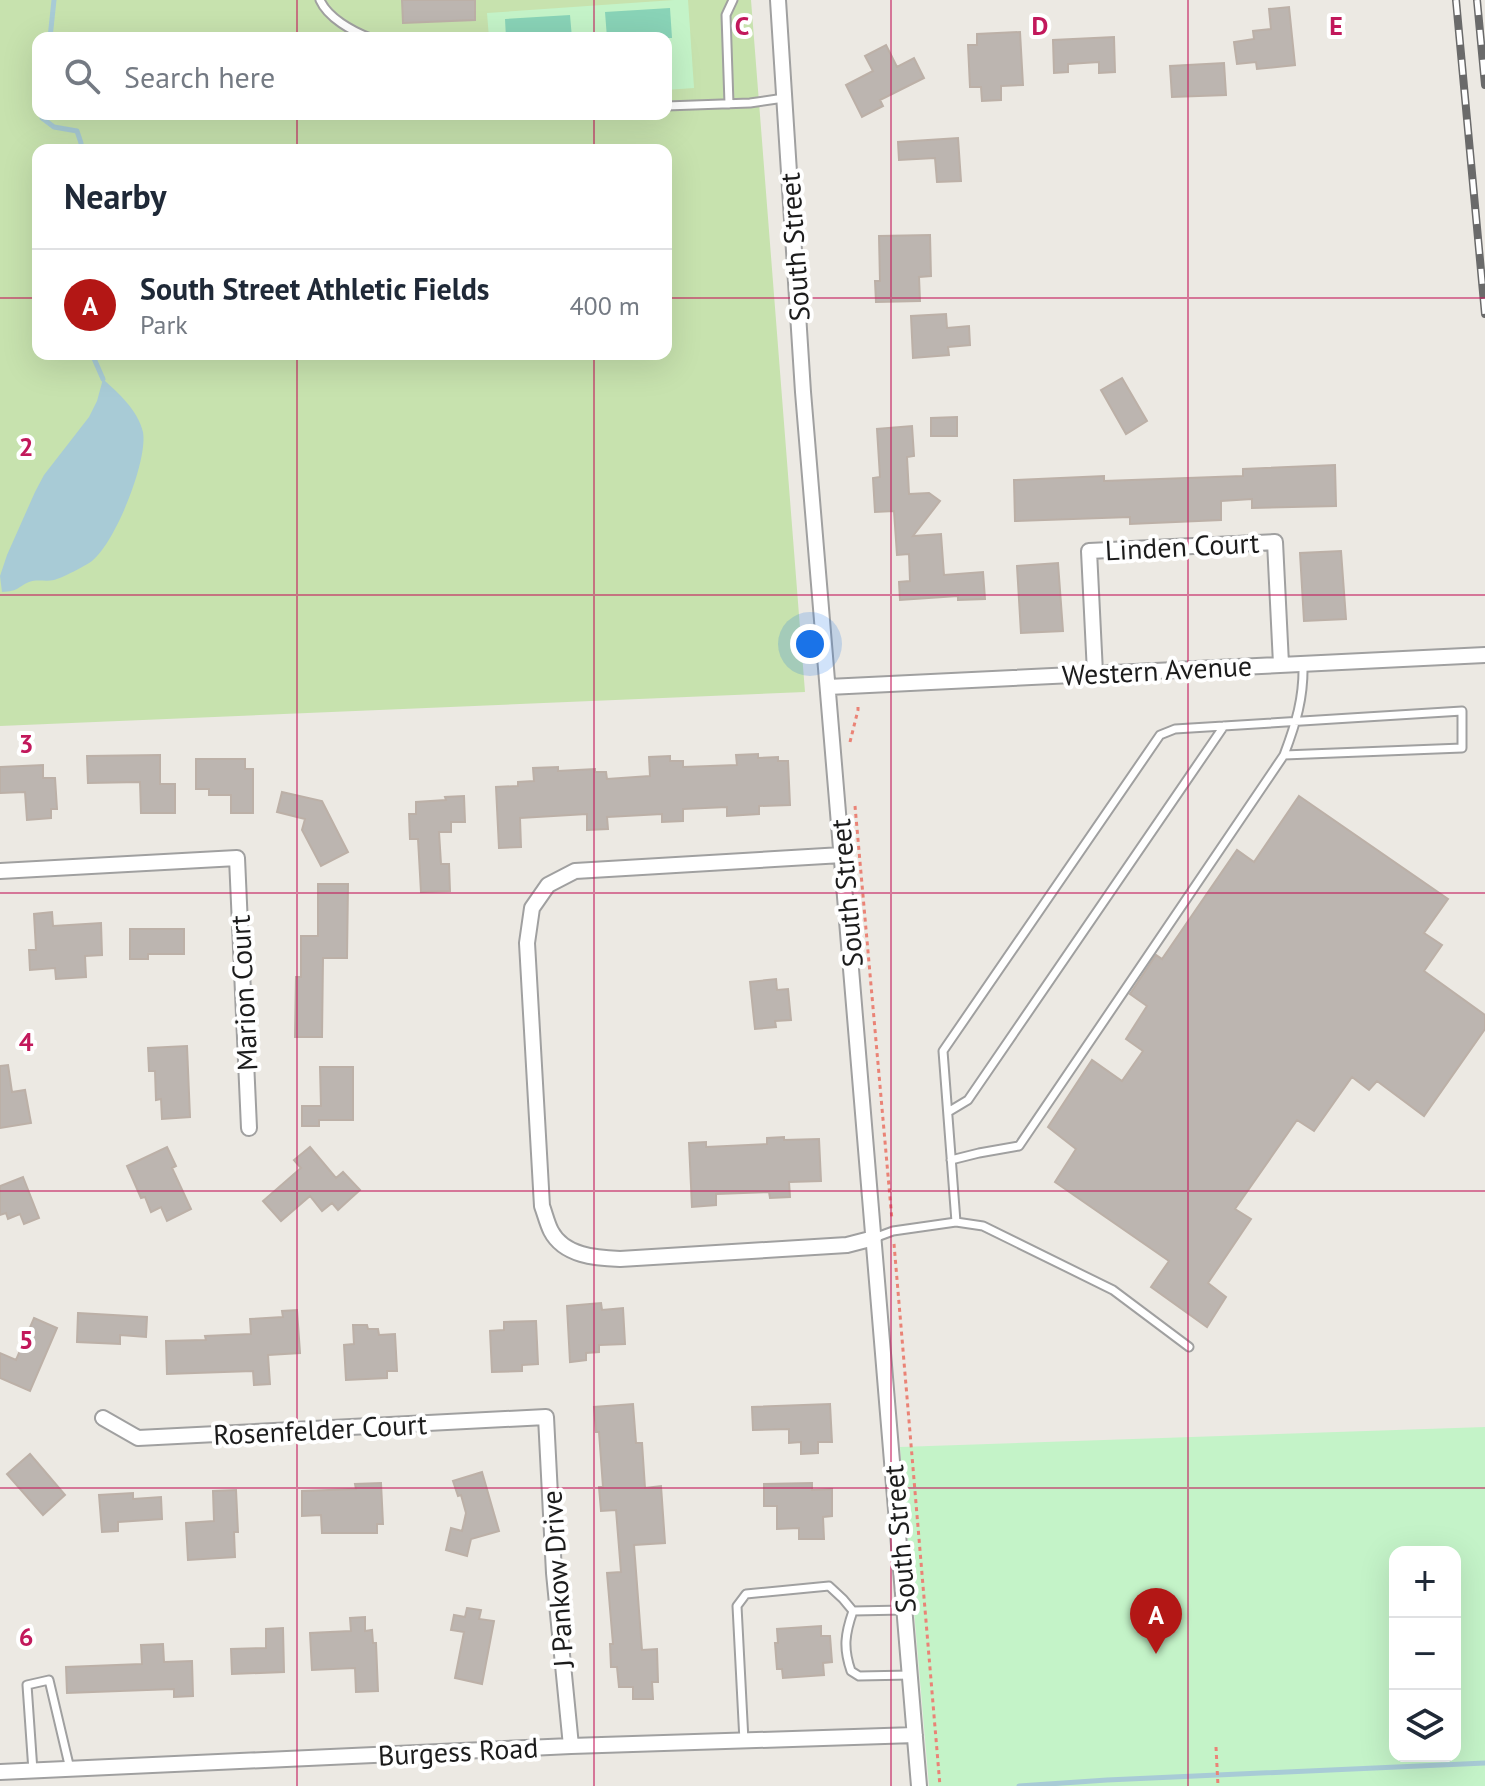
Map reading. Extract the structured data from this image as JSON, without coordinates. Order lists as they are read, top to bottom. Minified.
{"streets":{"street":["South Street","Linden Court","Western Avenue","Marion Court","Rosenfelder Court","J Pankow Drive","Burgess Road"]},"crossings":[["South Street","Western Avenue"],["South Street","Burgess Road"],["Linden Court","Western Avenue"],["Rosenfelder Court","J Pankow Drive"],["J Pankow Drive","Burgess Road"]],"page":{"search":"Search here","heading":"Nearby","list":[{"mark":"A","name":"South Street Athletic Fields","note":"Park","value":"400 m"}],"map_buttons":["+","−"],"pins":"A"},"grid":{"columns":["C","D","E"],"rows":["2","3","4","5","6"]}}
